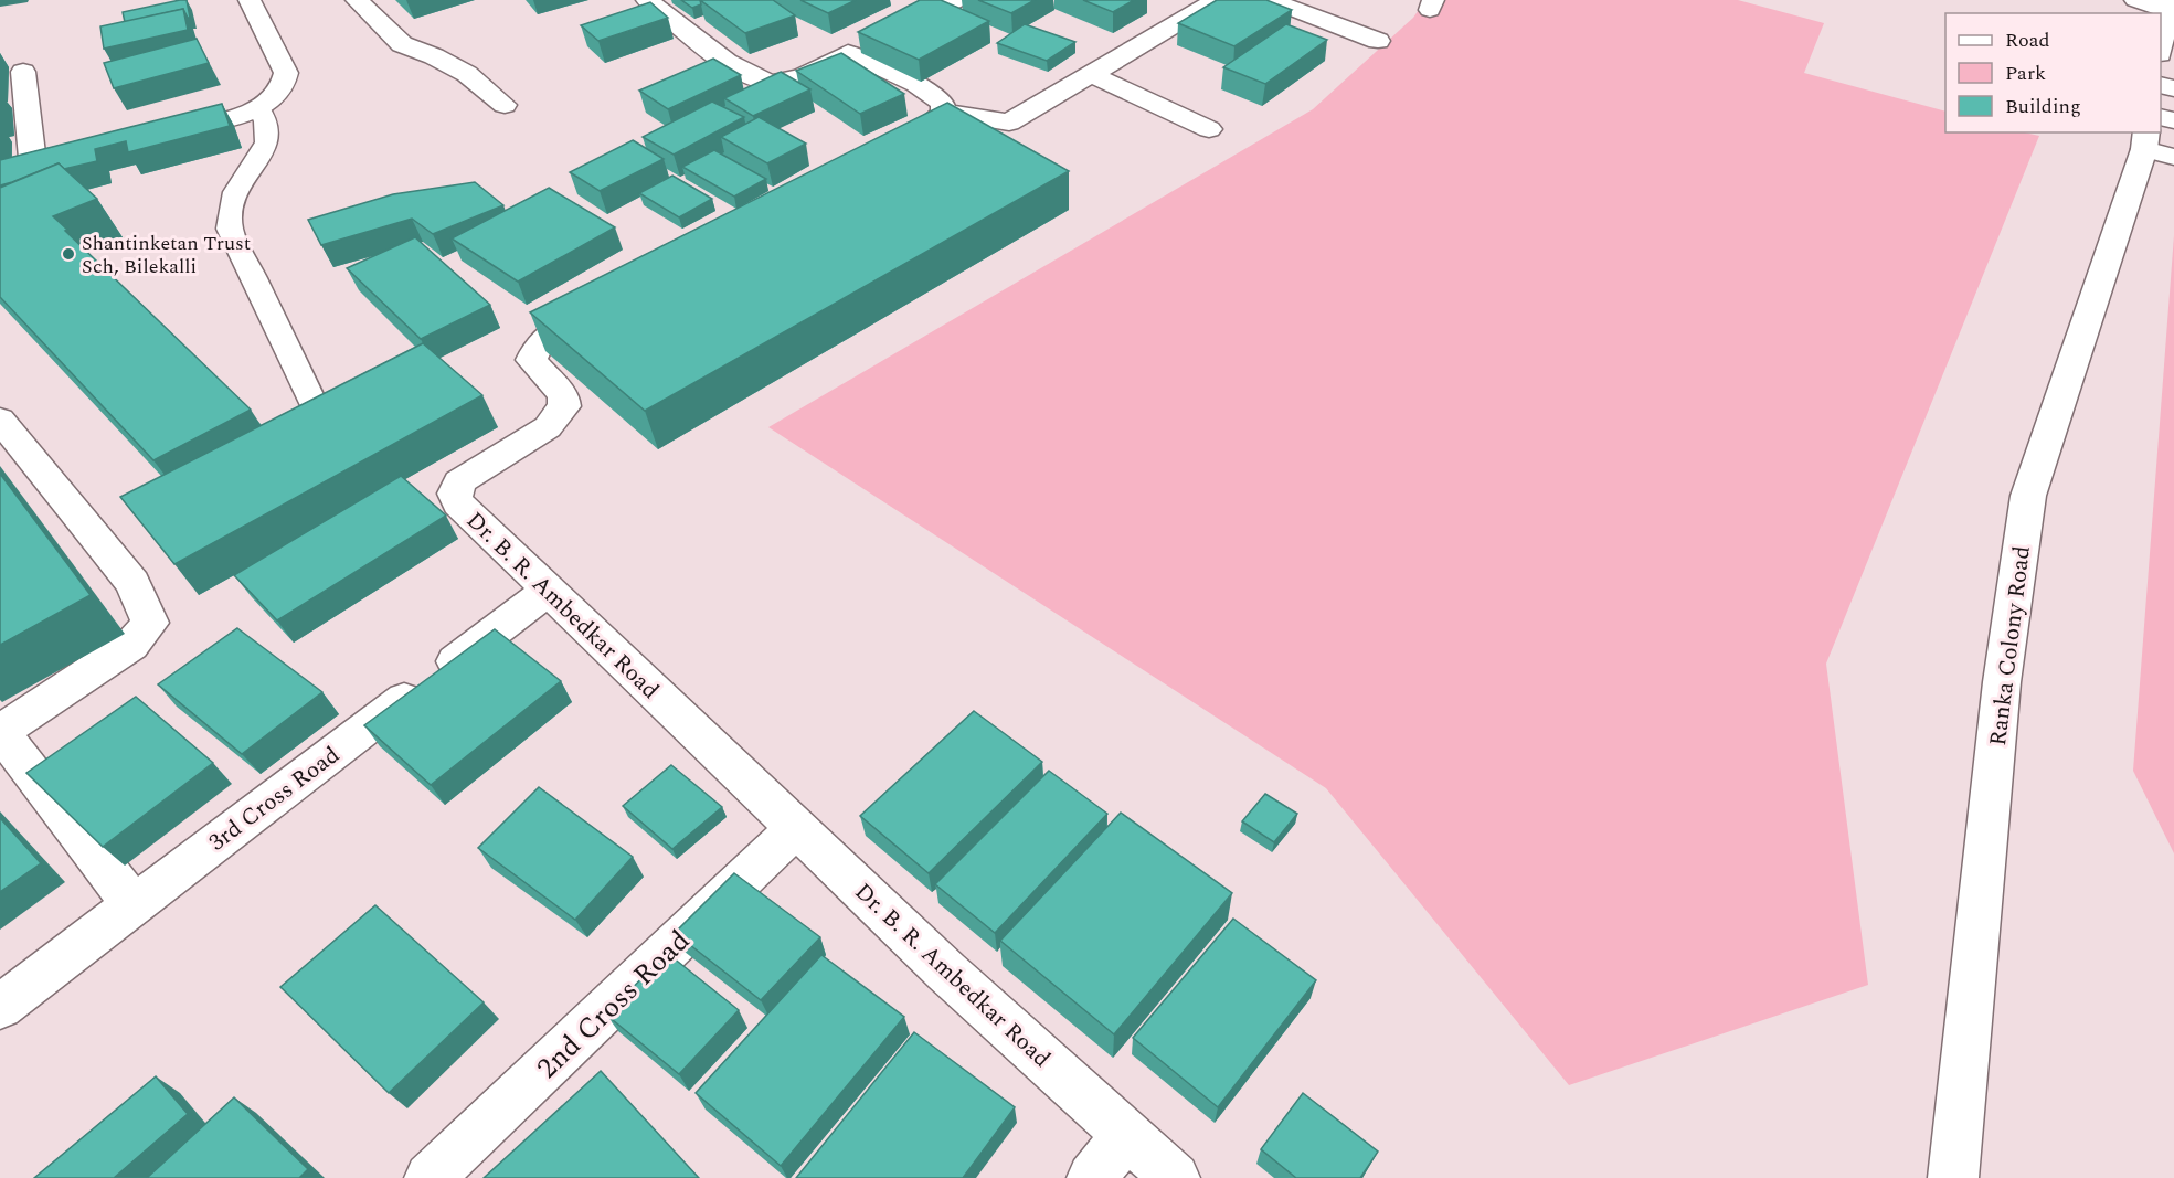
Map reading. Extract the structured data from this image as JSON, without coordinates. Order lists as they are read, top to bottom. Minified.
{"streets":{"street":["Dr. B. R. Ambedkar Road","Ranka Colony Road","3rd Cross Road","2nd Cross Road"]},"crossings":[["Dr. B. R. Ambedkar Road","3rd Cross Road"],["Dr. B. R. Ambedkar Road","2nd Cross Road"]],"places":["Shantinketan Trust Sch, Bilekalli"],"legend":["Road","Park","Building"]}
